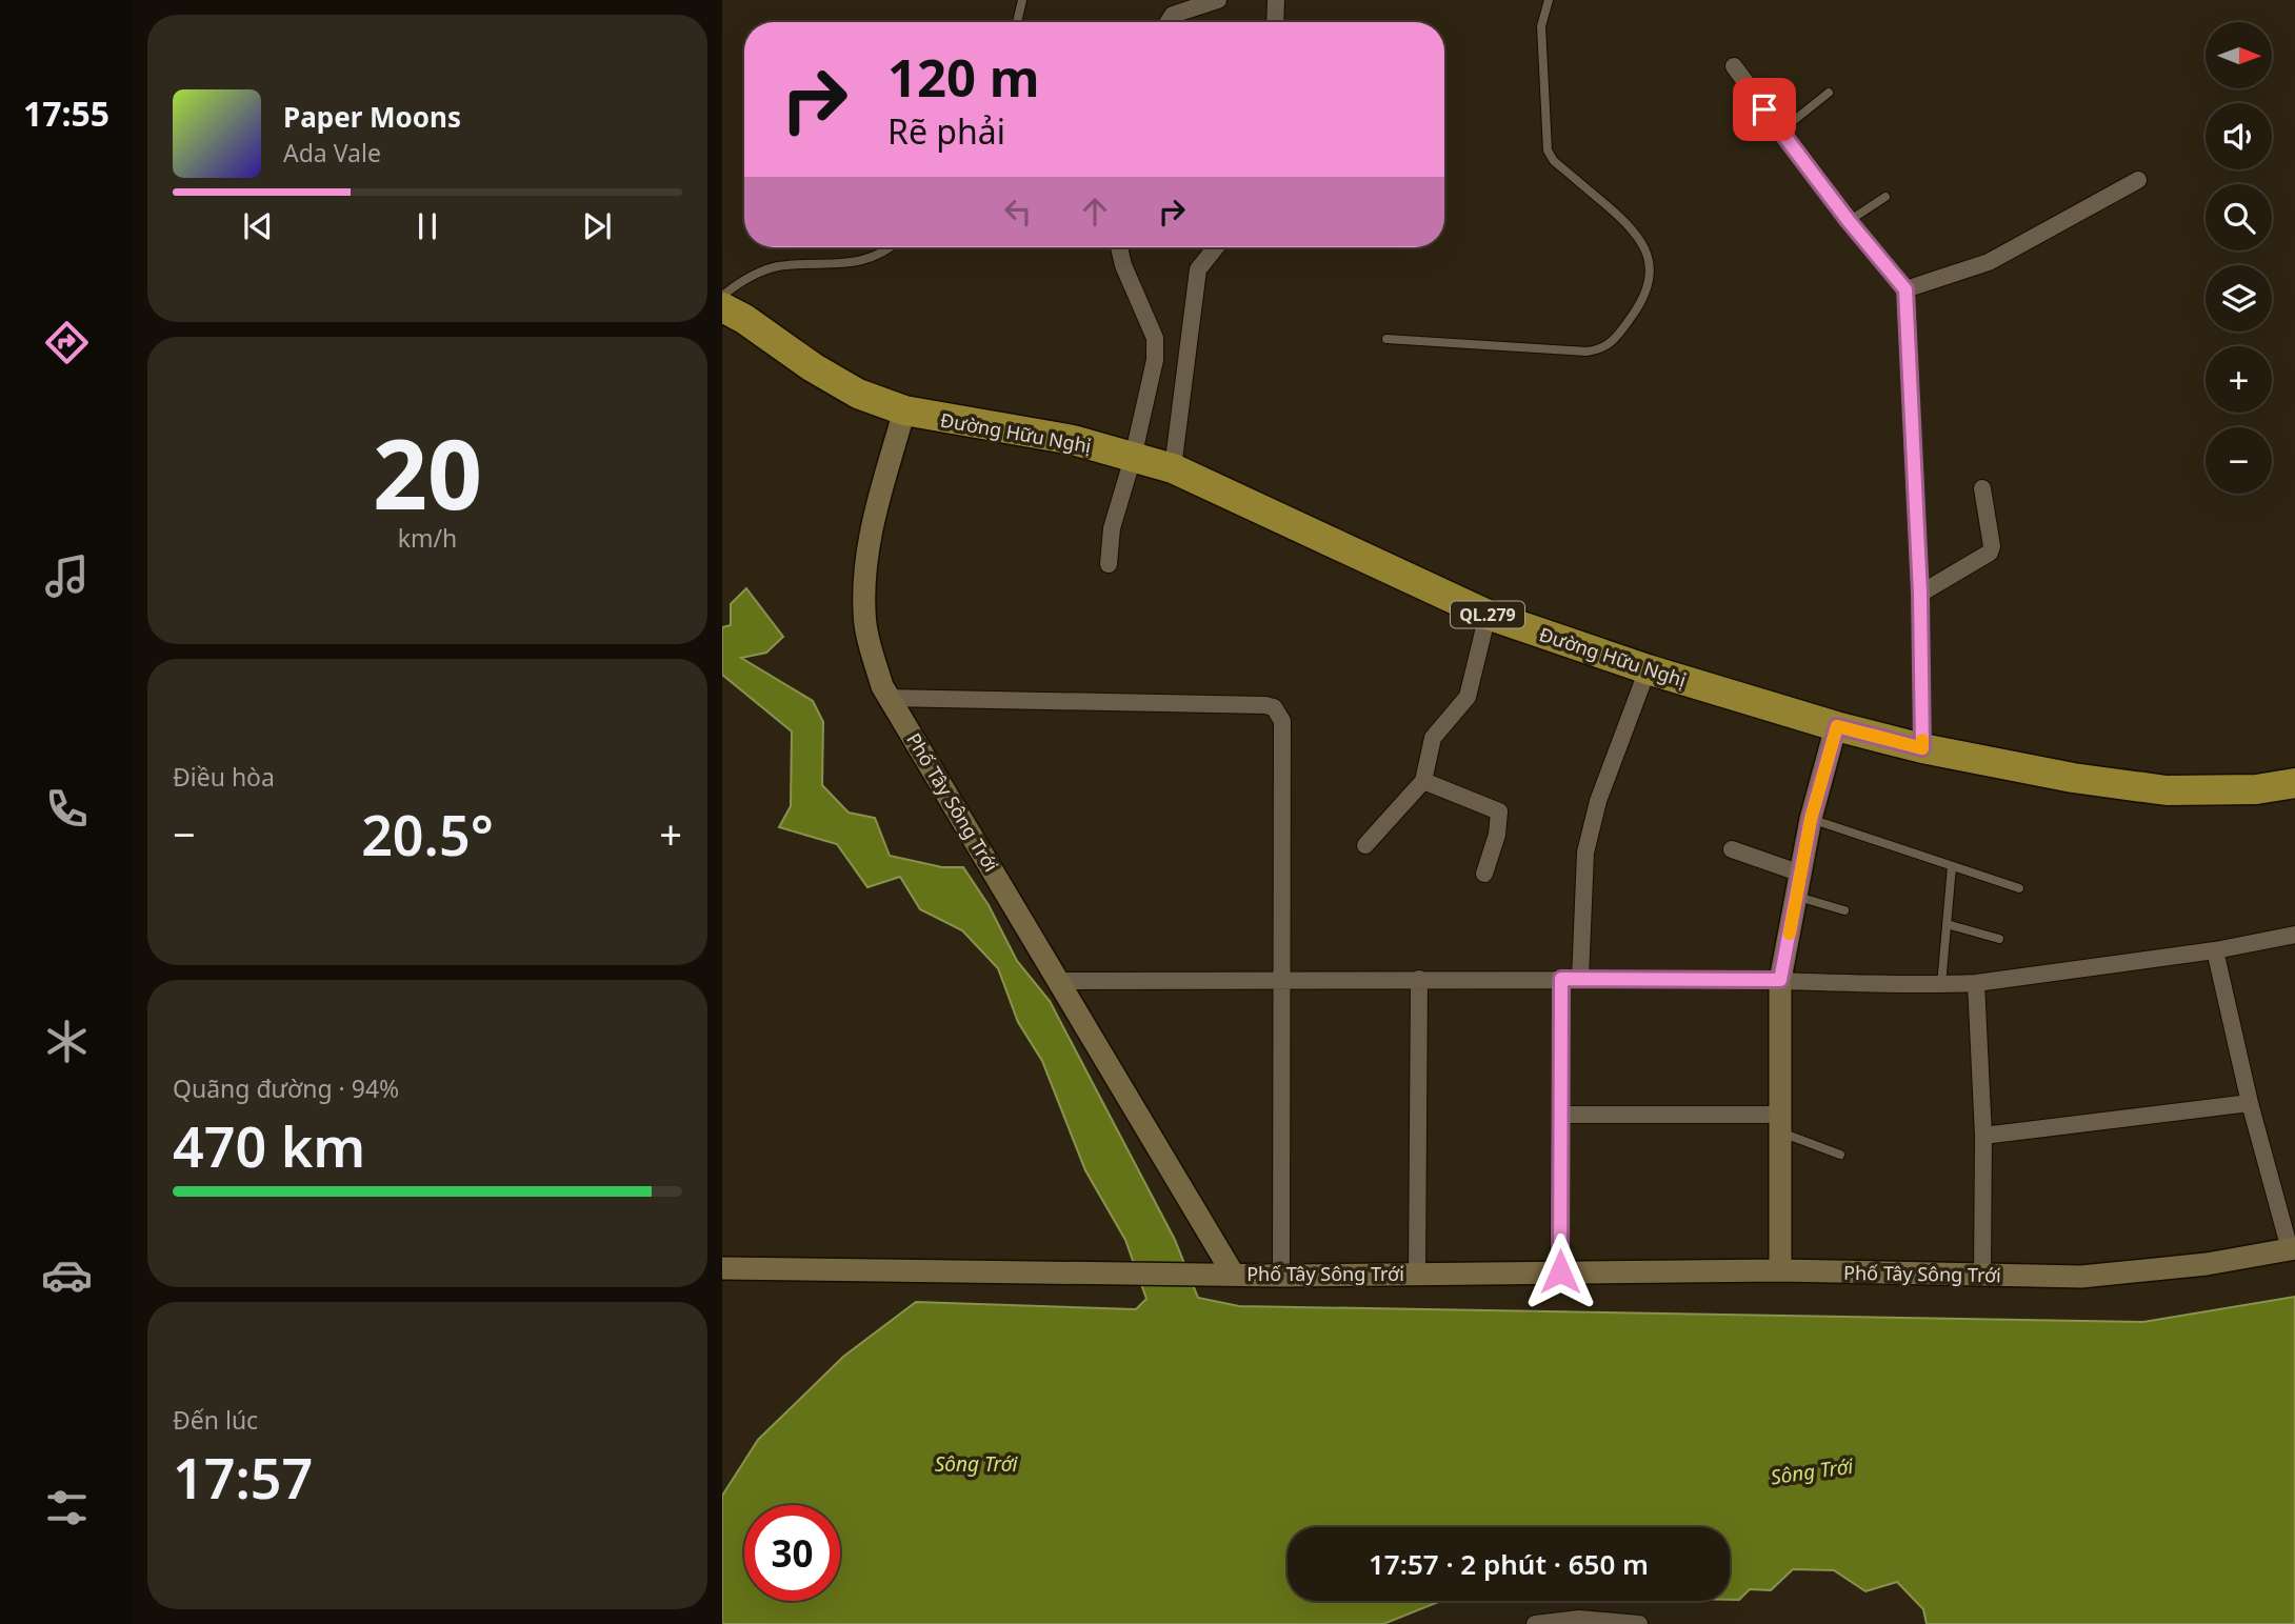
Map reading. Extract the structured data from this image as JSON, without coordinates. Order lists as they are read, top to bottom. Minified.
{"streets":{"highway":["Đường Hữu Nghị","QL.279"],"street":["Phố Tây Sông Trới"]},"crossings":[["Đường Hữu Nghị","Phố Tây Sông Trới"]],"water":["Sông Trới"],"north":"right","page":{"tabs":"17:55","map_buttons":["+","−"],"turn":["120 m","Rẽ phải"],"song":["Paper Moons","Ada Vale"],"tile":[["20","km/h"],"Điều hòa",["Quãng đường · 94%","470 km"],["Đến lúc","17:57"]],"heat":["−","20.5°","+"],"limit":"30","trip":"17:57 · 2 phút · 650 m"}}
